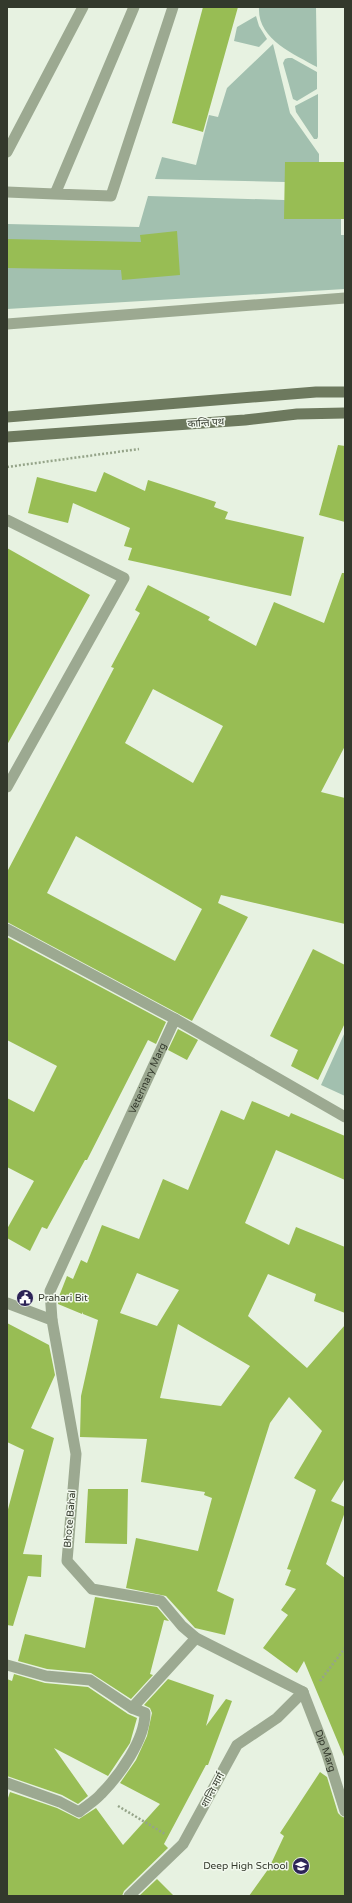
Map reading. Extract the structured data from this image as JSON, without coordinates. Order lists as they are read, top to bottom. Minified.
{"streets":{"main road":["कान्ति पथ"],"street":["Veterinary Marg","Bhote Bahal","Dip Marg","शान्ति मार्ग"]},"crossings":[["Veterinary Marg","Bhote Bahal"],["Bhote Bahal","Dip Marg"],["Bhote Bahal","शान्ति मार्ग"],["Dip Marg","शान्ति मार्ग"]],"places":{"public building":["Prahari Bit"],"school or university":["Deep High School"]}}
